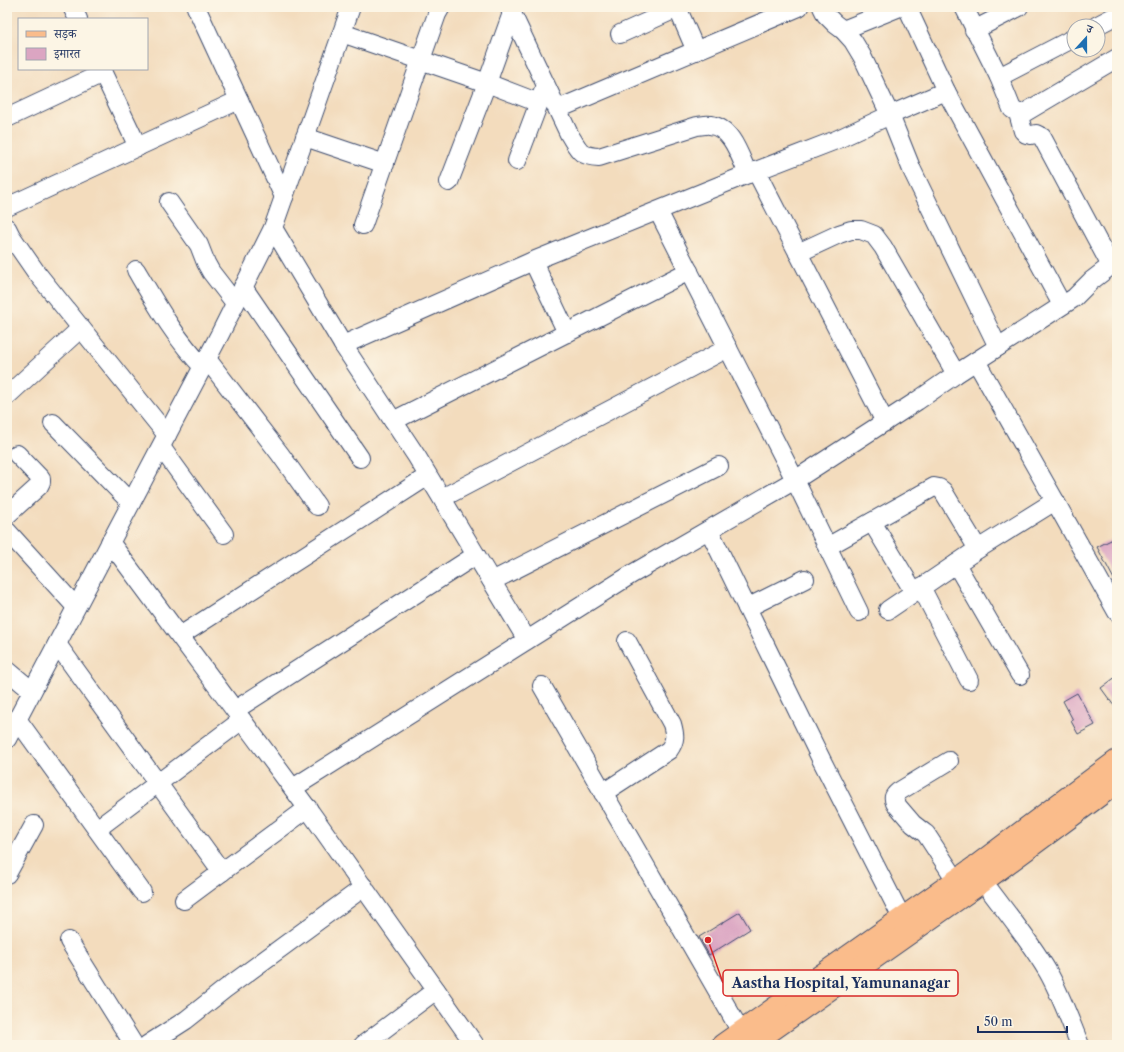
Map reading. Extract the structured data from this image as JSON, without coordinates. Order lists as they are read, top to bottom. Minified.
{"places":["Aastha Hospital, Yamunanagar"],"legend":["सड़क","इमारत"],"scale_bar":"50 m","north":"top"}
